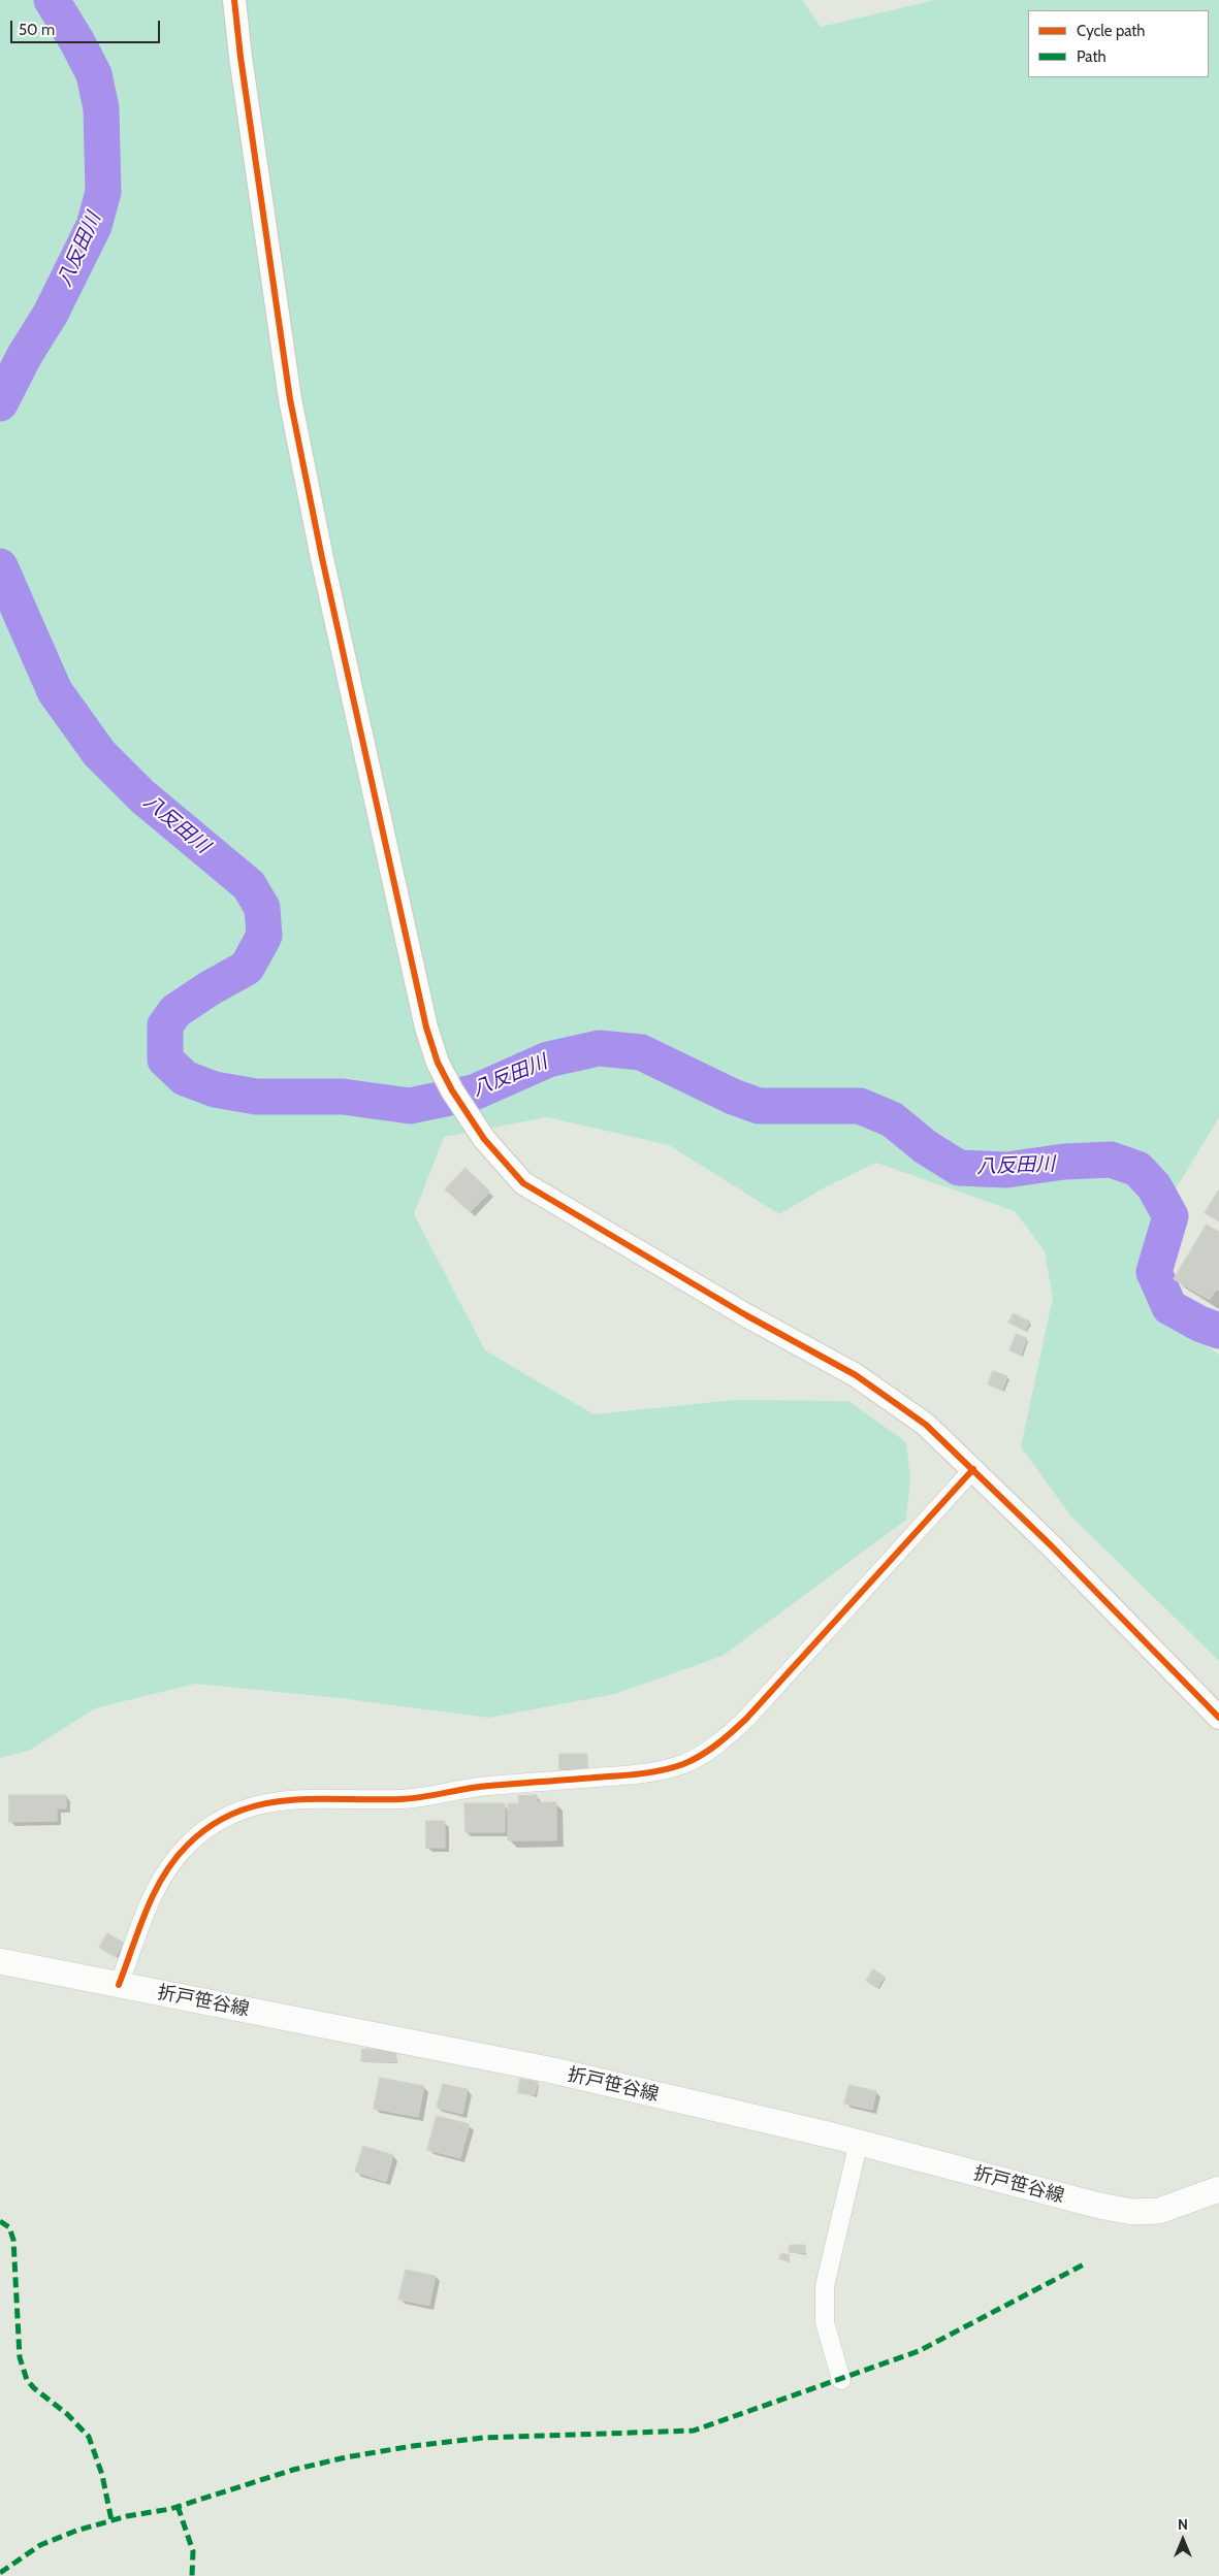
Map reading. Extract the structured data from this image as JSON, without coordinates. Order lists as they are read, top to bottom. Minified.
{"streets":{"main road":["折戸笹谷線"]},"water":["八反田川"],"legend":["Cycle path","Path"],"scale_bar":"50 m","north":"top"}
